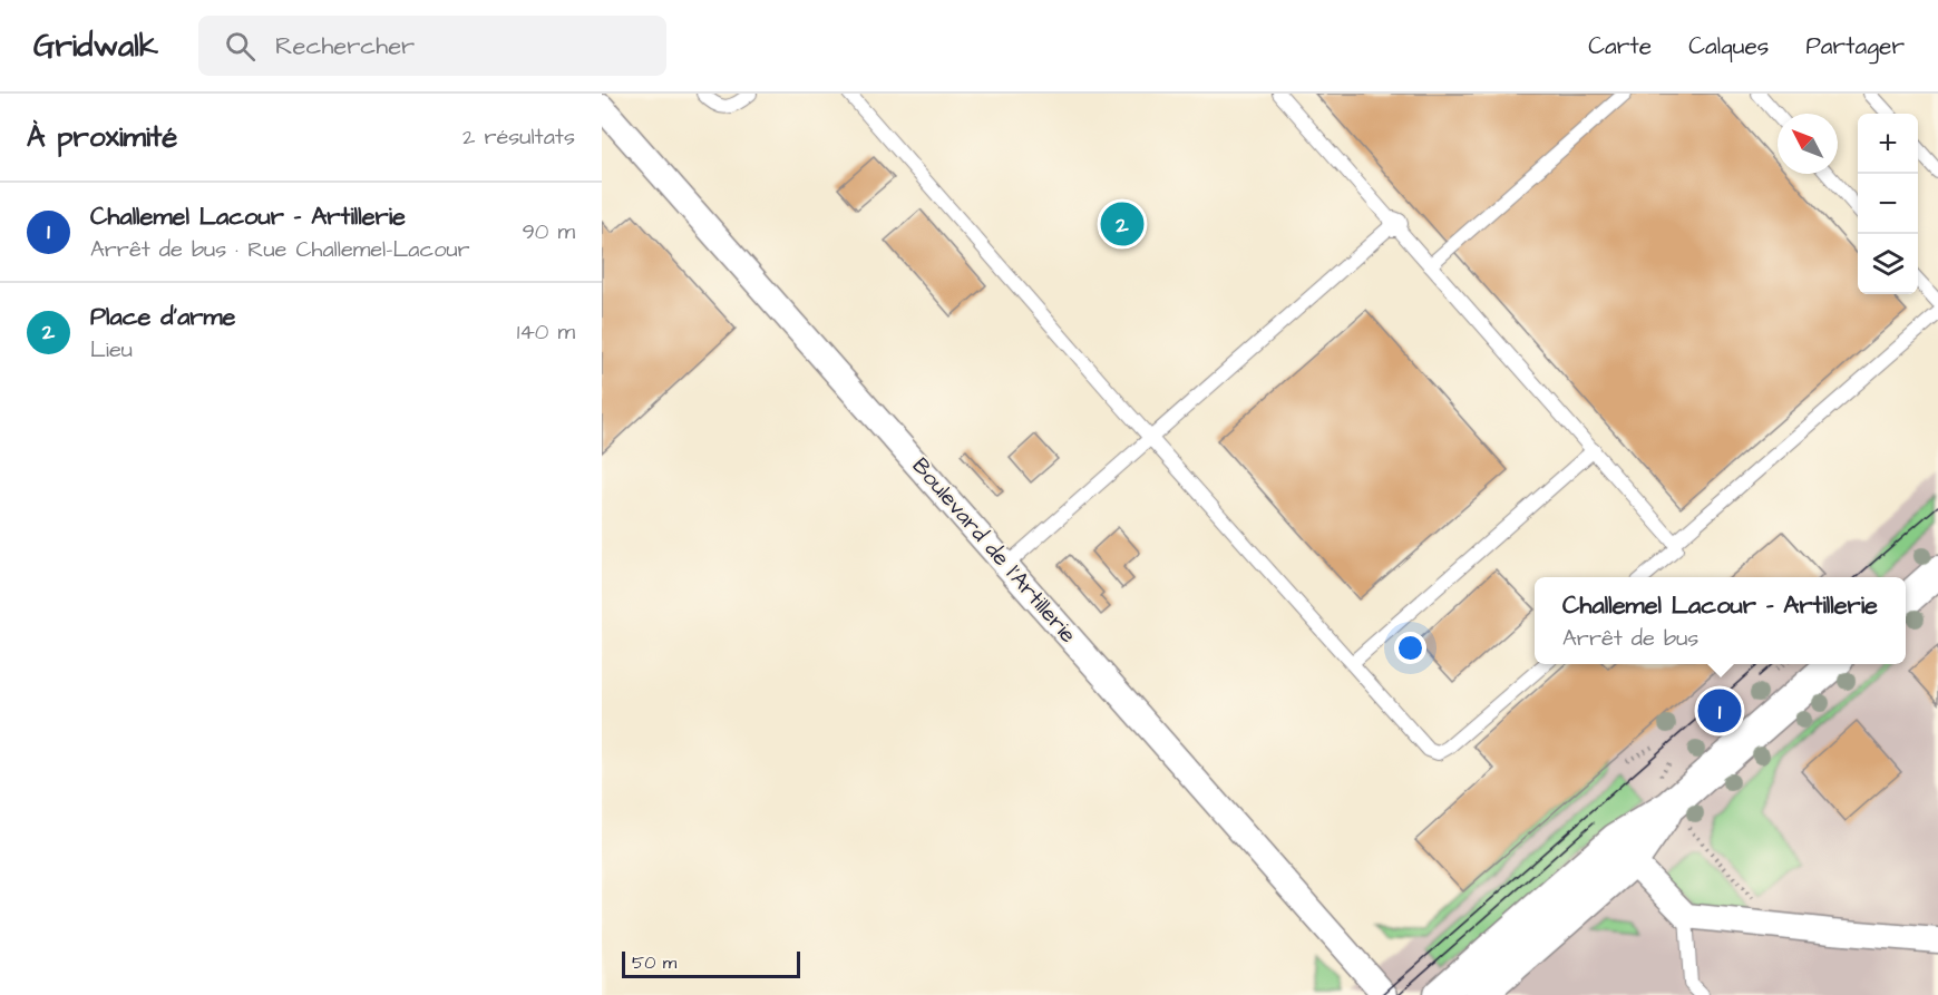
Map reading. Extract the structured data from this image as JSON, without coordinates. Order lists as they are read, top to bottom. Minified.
{"streets":{"street":["Boulevard de l'Artillerie"]},"scale_bar":"50 m","north":"top left","page":{"header":"Gridwalk","search":"Rechercher","nav":["Carte","Calques","Partager"],"heading":["À proximité","2 résultats"],"map_buttons":["+","−"],"list":[{"mark":"1","name":"Challemel Lacour - Artillerie","note":"Arrêt de bus · Rue Challemel-Lacour","value":"90 m"},{"mark":"2","name":"Place d'arme","note":"Lieu","value":"140 m"}],"pins":["2","1"],"popup":["Challemel Lacour - Artillerie","Arrêt de bus"],"scale":"50 m"}}
